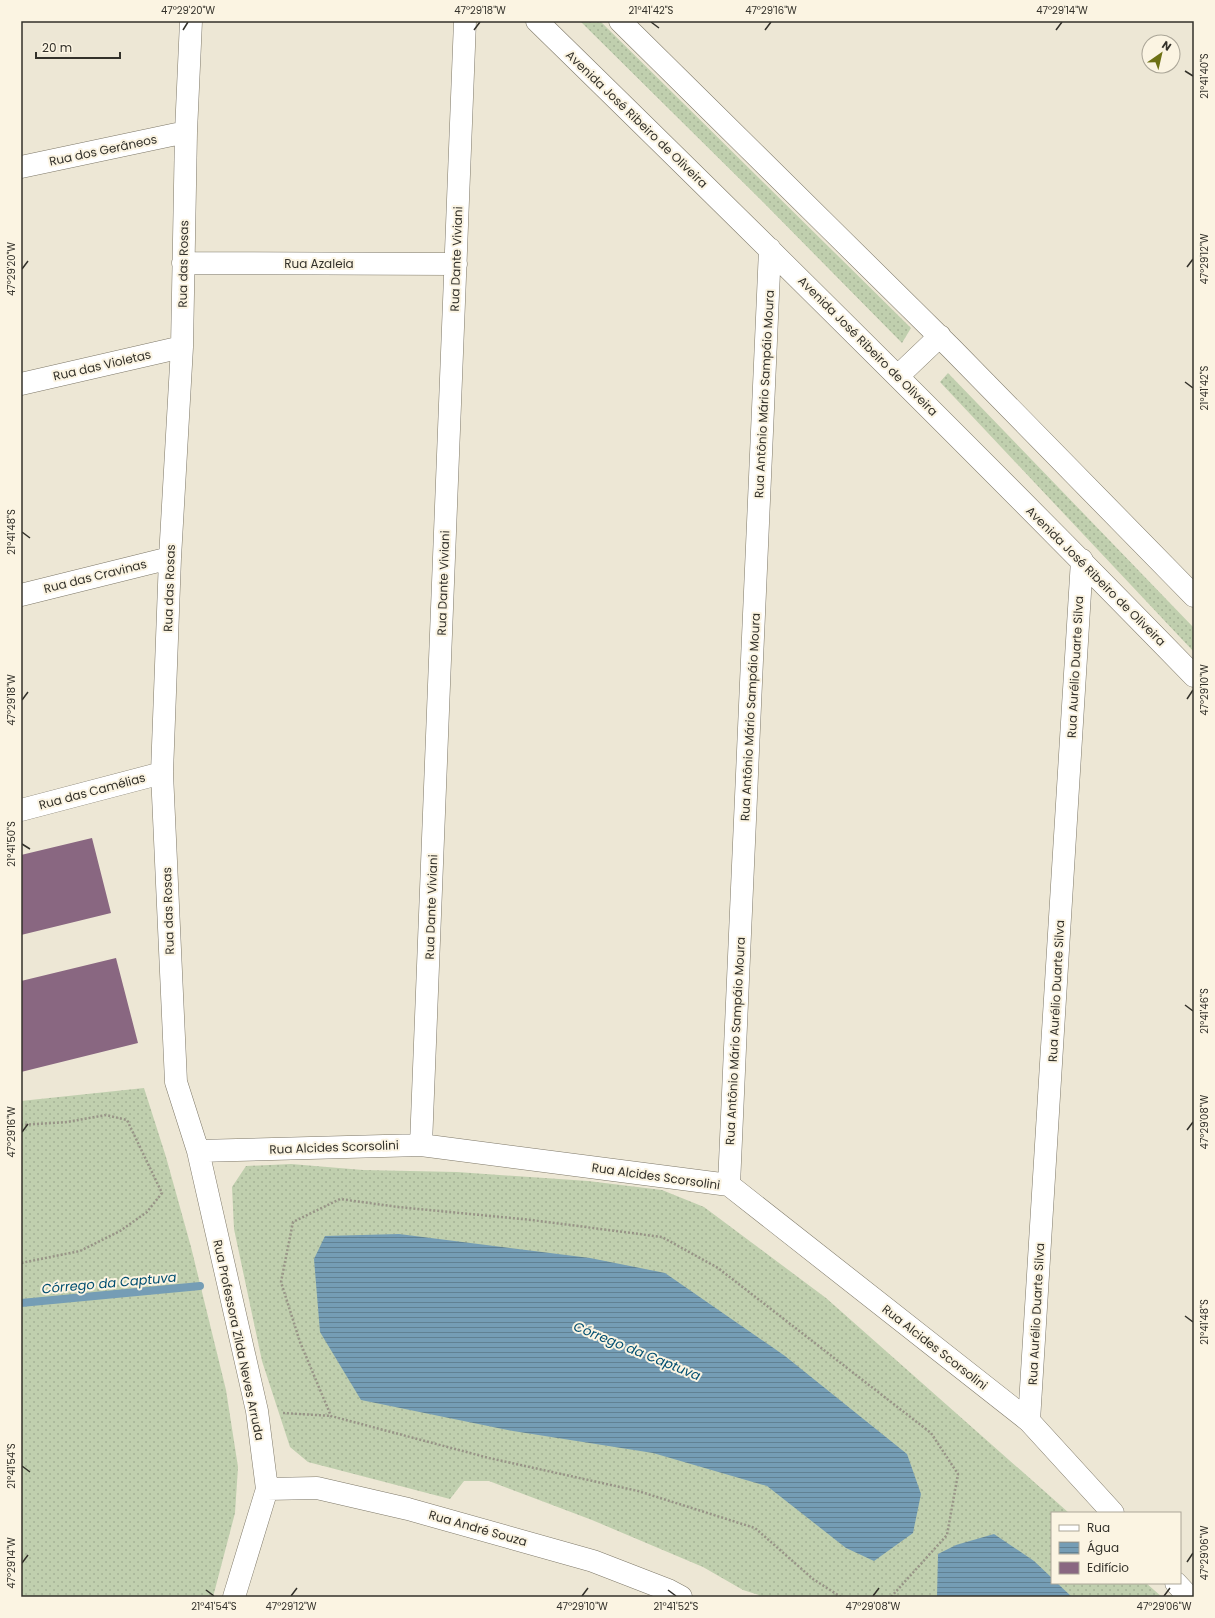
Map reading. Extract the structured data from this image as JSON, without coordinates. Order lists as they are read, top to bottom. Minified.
{"streets":{"street":["Avenida José Ribeiro de Oliveira","Rua dos Gerâneos","Rua Dante Viviani","Rua Azaleia","Rua das Rosas","Rua das Violetas","Rua Antônio Mário Sampáio Moura","Rua das Cravinas","Rua Aurélio Duarte Silva","Rua das Camélias","Rua Alcides Scorsolini","Rua Professora Zilda Neves Arruda","Rua André Souza"]},"crossings":[["Avenida José Ribeiro de Oliveira","Rua Antônio Mário Sampáio Moura"],["Avenida José Ribeiro de Oliveira","Rua Aurélio Duarte Silva"],["Rua dos Gerâneos","Rua das Rosas"],["Rua Dante Viviani","Rua Azaleia"],["Rua Dante Viviani","Rua Alcides Scorsolini"],["Rua Azaleia","Rua das Rosas"],["Rua das Rosas","Rua das Violetas"],["Rua das Rosas","Rua das Cravinas"],["Rua das Rosas","Rua das Camélias"],["Rua das Rosas","Rua Alcides Scorsolini"],["Rua das Rosas","Rua Professora Zilda Neves Arruda"],["Rua Antônio Mário Sampáio Moura","Rua Alcides Scorsolini"],["Rua Aurélio Duarte Silva","Rua Alcides Scorsolini"],["Rua Alcides Scorsolini","Rua Professora Zilda Neves Arruda"],["Rua Professora Zilda Neves Arruda","Rua André Souza"]],"water":["Córrego da Captuva"],"legend":["Rua","Água","Edifício"],"scale_bar":"20 m","north":"top right","coordinates":["47°29'20\"W","47°29'18\"W","21°41'42\"S","47°29'16\"W","47°29'14\"W","21°41'40\"S","47°29'12\"W","21°41'48\"S","47°29'10\"W","21°41'50\"S","21°41'46\"S","47°29'08\"W","21°41'54\"S","47°29'06\"W","21°41'52\"S"]}
